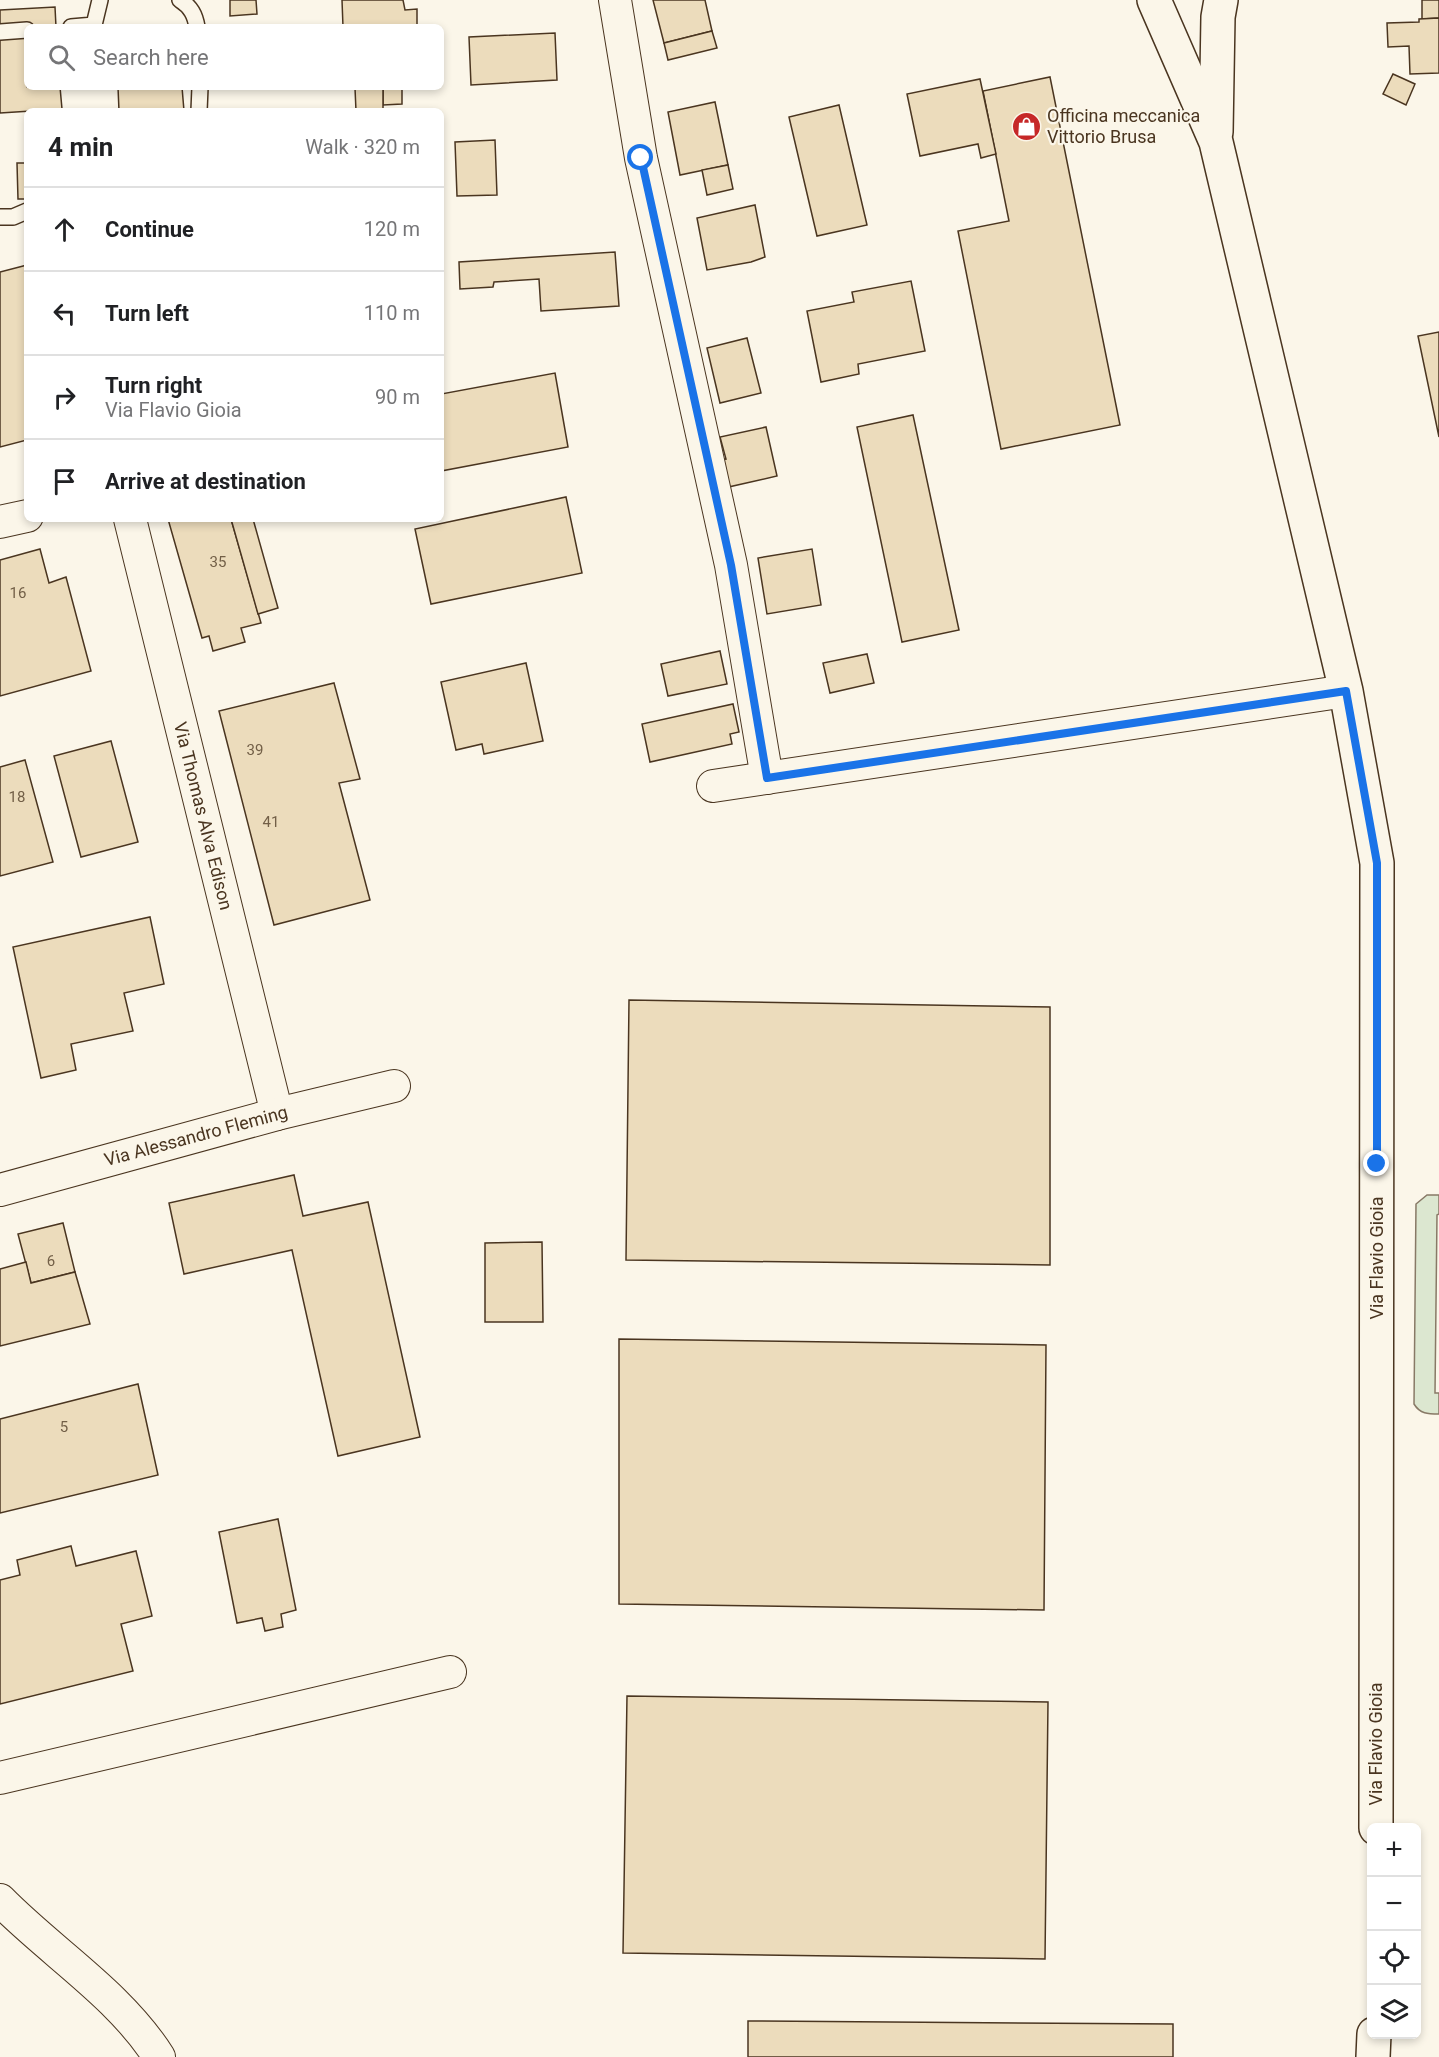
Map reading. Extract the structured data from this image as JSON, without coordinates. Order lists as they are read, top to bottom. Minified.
{"streets":{"main road":["Via Flavio Gioia"],"street":["Via Thomas Alva Edison","Via Alessandro Fleming"]},"crossings":[["Via Thomas Alva Edison","Via Alessandro Fleming"]],"places":{"shop":["Officina meccanica Vittorio Brusa"]},"house_numbers":["35","16","39","18","41","6","5"],"page":{"search":"Search here","heading":["4 min","Walk · 320 m"],"list":[["Continue","120 m"],["Turn left","110 m"],["Turn right","Via Flavio Gioia","90 m"],"Arrive at destination"],"map_buttons":["+","−"]}}
